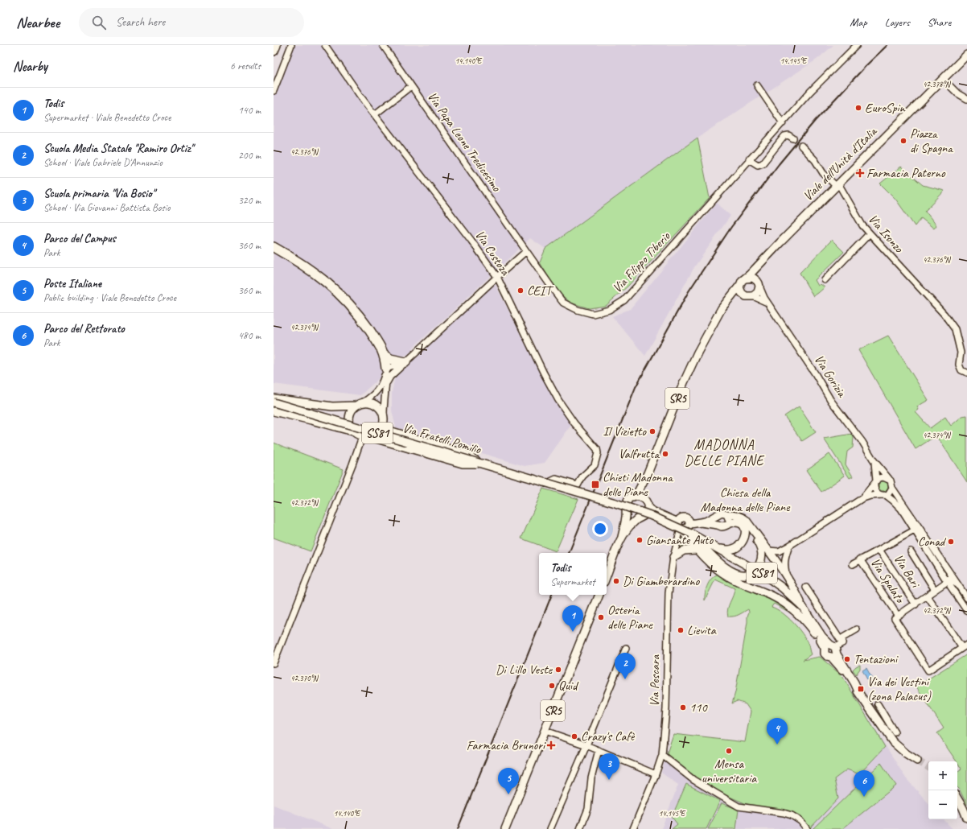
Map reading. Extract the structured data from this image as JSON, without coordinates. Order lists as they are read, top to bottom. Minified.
{"streets":{"main road":["Viale dell'Unità d'Italia","SR5","SS81","Via Fratelli Pomilio"],"street":["Via Papa Leone Tredicesimo","Via Isonzo","Via Custoza","Via Filippo Tiberio","Via Gorizia","Via Bari","Via Spalato","Via Pescara"]},"crossings":[["Via Papa Leone Tredicesimo","Via Filippo Tiberio"],["Viale dell'Unità d'Italia","Via Isonzo"],["Viale dell'Unità d'Italia","Via Gorizia"],["Viale dell'Unità d'Italia","SR5"],["Via Custoza","Via Fratelli Pomilio"],["Via Gorizia","SR5"],["SS81","Via Fratelli Pomilio"],["Via Bari","Via Spalato"]],"districts":["MADONNA DELLE PIANE"],"places":{"other":["EuroSpin","Piazza di Spagna","CEIT","Il Vizietto","Valfrutta","Chiesa della Madonna delle Piane","Giansante Auto","Conad","Di Giamberardino","Osteria delle Piane","Lievita","Tentazioni","Di Lillo Veste","Quid","110","Crazy's Cafè","Mensa universitaria"],"health":["Farmacia Paterno","Farmacia Brunori"],"transit":["Chieti Madonna delle Piane","Via dei Vestini (zona Palacus)"]},"page":{"header":"Nearbee","search":"Search here","nav":["Map","Layers","Share"],"heading":["Nearby","6 results"],"list":[{"mark":"1","name":"Todis","note":"Supermarket · Viale Benedetto Croce","value":"140 m"},{"mark":"2","name":"Scuola Media Statale \"Ramiro Ortiz\"","note":"School · Viale Gabriele D'Annunzio","value":"200 m"},{"mark":"3","name":"Scuola primaria \"Via Bosio\"","note":"School · Via Giovanni Battista Bosio","value":"320 m"},{"mark":"4","name":"Parco del Campus","note":"Park","value":"360 m"},{"mark":"5","name":"Poste Italiane","note":"Public building · Viale Benedetto Croce","value":"360 m"},{"mark":"6","name":"Parco del Rettorato","note":"Park","value":"480 m"}],"popup":["Todis","Supermarket"],"pins":["1","2","4","3","5","6"],"map_buttons":["+","−"]},"coordinates":["14.140°E","14.145°E","42.378°N","42.376°N","42.374°N","42.372°N","42.370°N"]}
